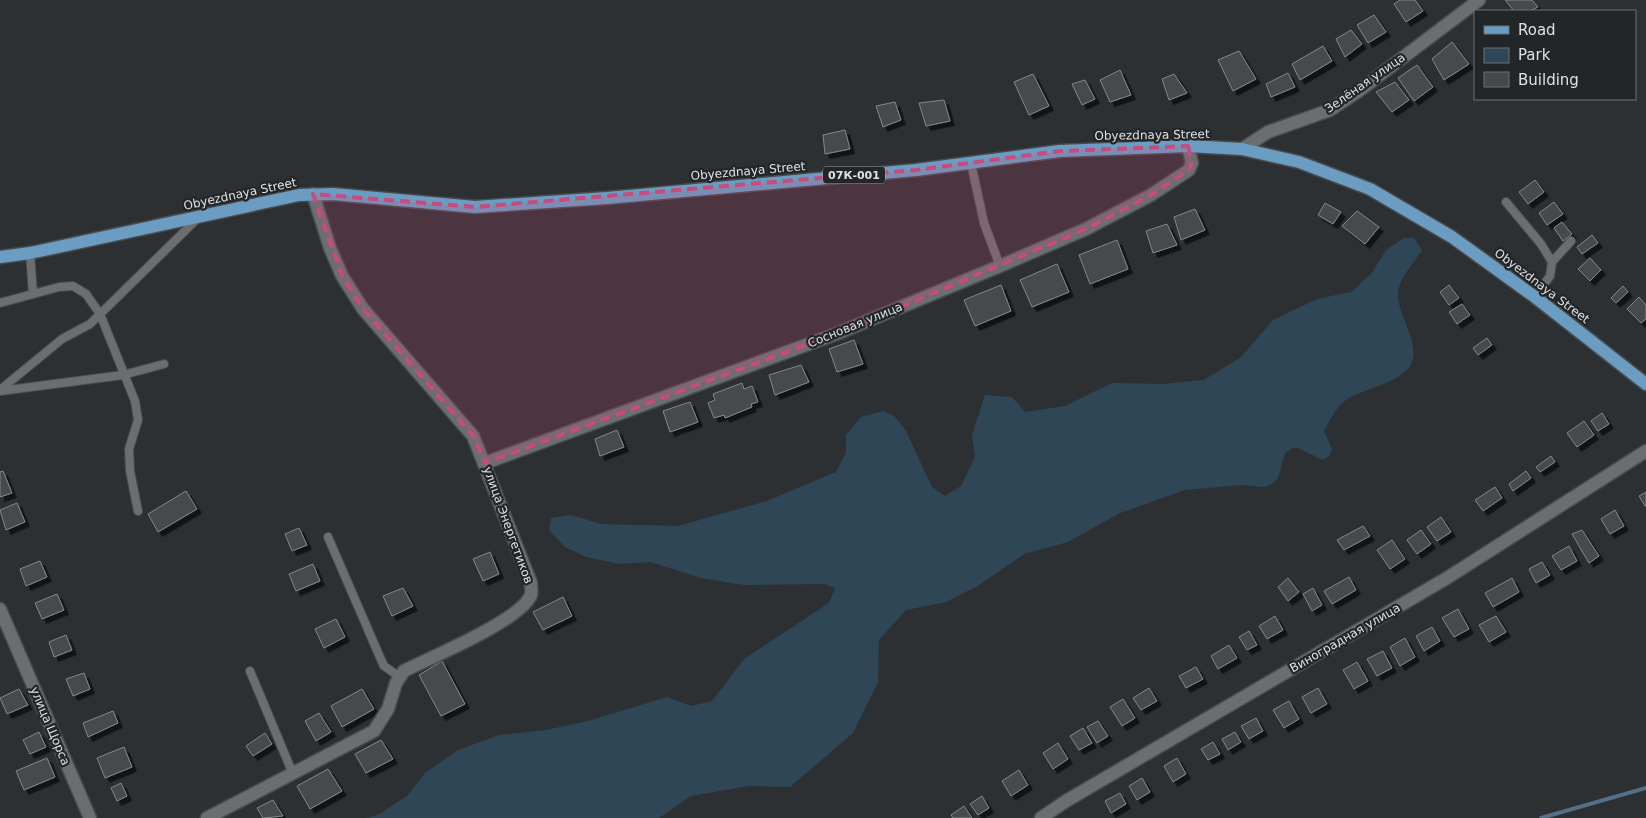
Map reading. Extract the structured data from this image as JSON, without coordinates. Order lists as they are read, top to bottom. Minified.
{"streets":{"main road":["Obyezdnaya Street","07К-001"],"street":["Зелёная улица","Сосновая улица","улица Энергетиков","Виноградная улица","улица Щорса"]},"crossings":[["Зелёная улица","Obyezdnaya Street"],["Obyezdnaya Street","Сосновая улица"],["Obyezdnaya Street","улица Энергетиков"],["Сосновая улица","улица Энергетиков"]],"legend":["Road","Park","Building"]}
